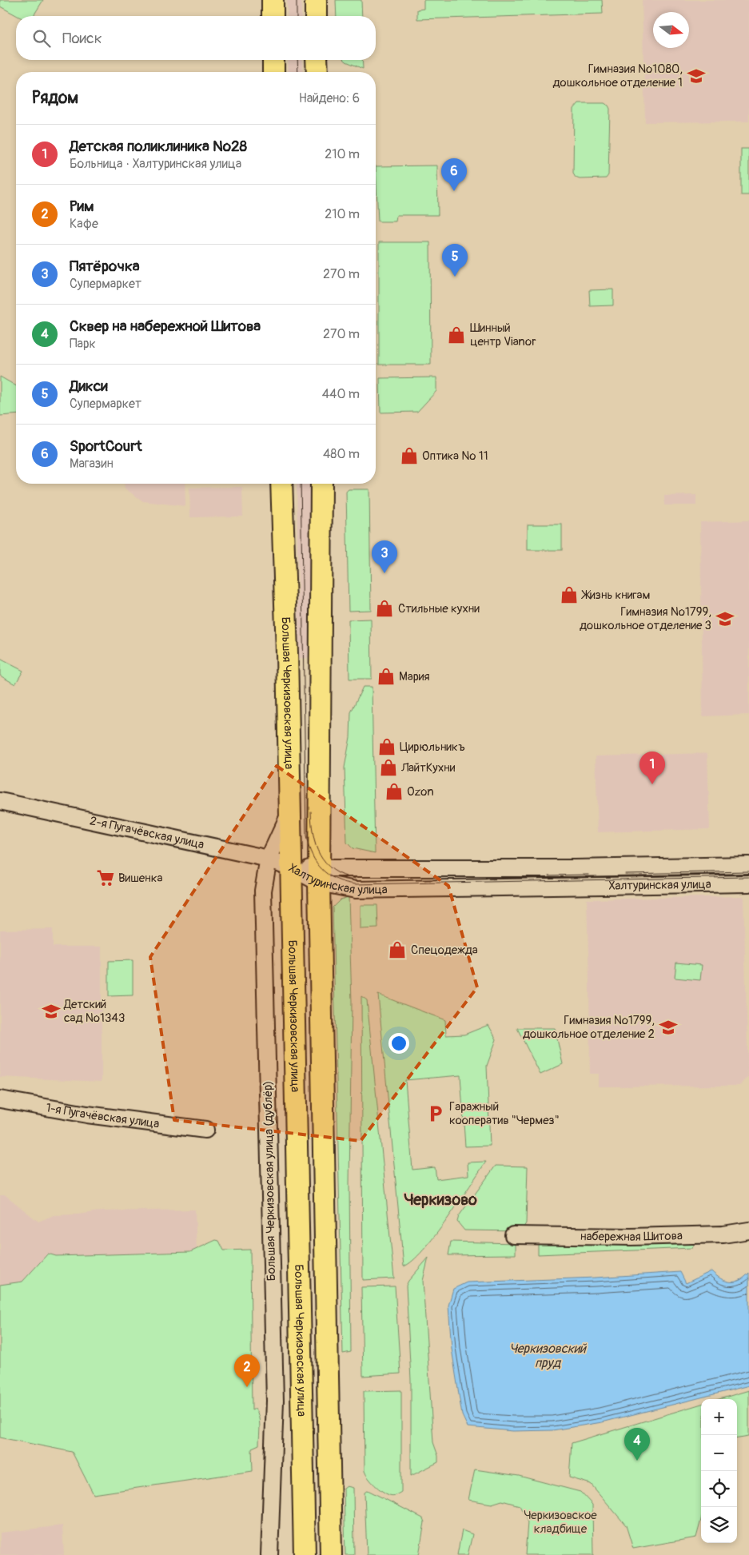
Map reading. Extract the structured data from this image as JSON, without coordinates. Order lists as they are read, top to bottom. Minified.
{"streets":{"main road":["Большая Черкизовская улица"],"street":["2-я Пугачёвская улица","Халтуринская улица","1-я Пугачёвская улица","Большая Черкизовская улица (дублёр)","набережная Шитова"]},"crossings":[["Большая Черкизовская улица","2-я Пугачёвская улица"],["Большая Черкизовская улица","Халтуринская улица"],["Большая Черкизовская улица","Большая Черкизовская улица (дублёр)"],["2-я Пугачёвская улица","Халтуринская улица"],["2-я Пугачёвская улица","Большая Черкизовская улица (дублёр)"]],"districts":["Черкизово"],"water":["Черкизовский пруд"],"parks":["Черкизовское кладбище"],"places":{"school or university":["Гимназия №1080, дошкольное отделение 1","Гимназия №1799, дошкольное отделение 3","Детский сад №1343","Гимназия №1799, дошкольное отделение 2"],"shop":["Шинный центр Vianor","Оптика № 11","Жизнь книгам","Стильные кухни","Мария","Цирюльникъ","ЛайтКухни","Ozon","Спецодежда"],"supermarket":["Вишенка"],"parking":["Гаражный кооператив \"Чермез\""]},"north":"right","page":{"search":"Поиск","heading":["Рядом","Найдено: 6"],"list":[{"mark":"1","name":"Детская поликлиника №28","note":"Больница · Халтуринская улица","value":"210 m"},{"mark":"2","name":"Рим","note":"Кафе","value":"210 m"},{"mark":"3","name":"Пятёрочка","note":"Супермаркет","value":"270 m"},{"mark":"4","name":"Сквер на набережной Шитова","note":"Парк","value":"270 m"},{"mark":"5","name":"Дикси","note":"Супермаркет","value":"440 m"},{"mark":"6","name":"SportCourt","note":"Магазин","value":"480 m"}],"pins":["6","5","3","1","2","4"],"map_buttons":["+","−"]}}
